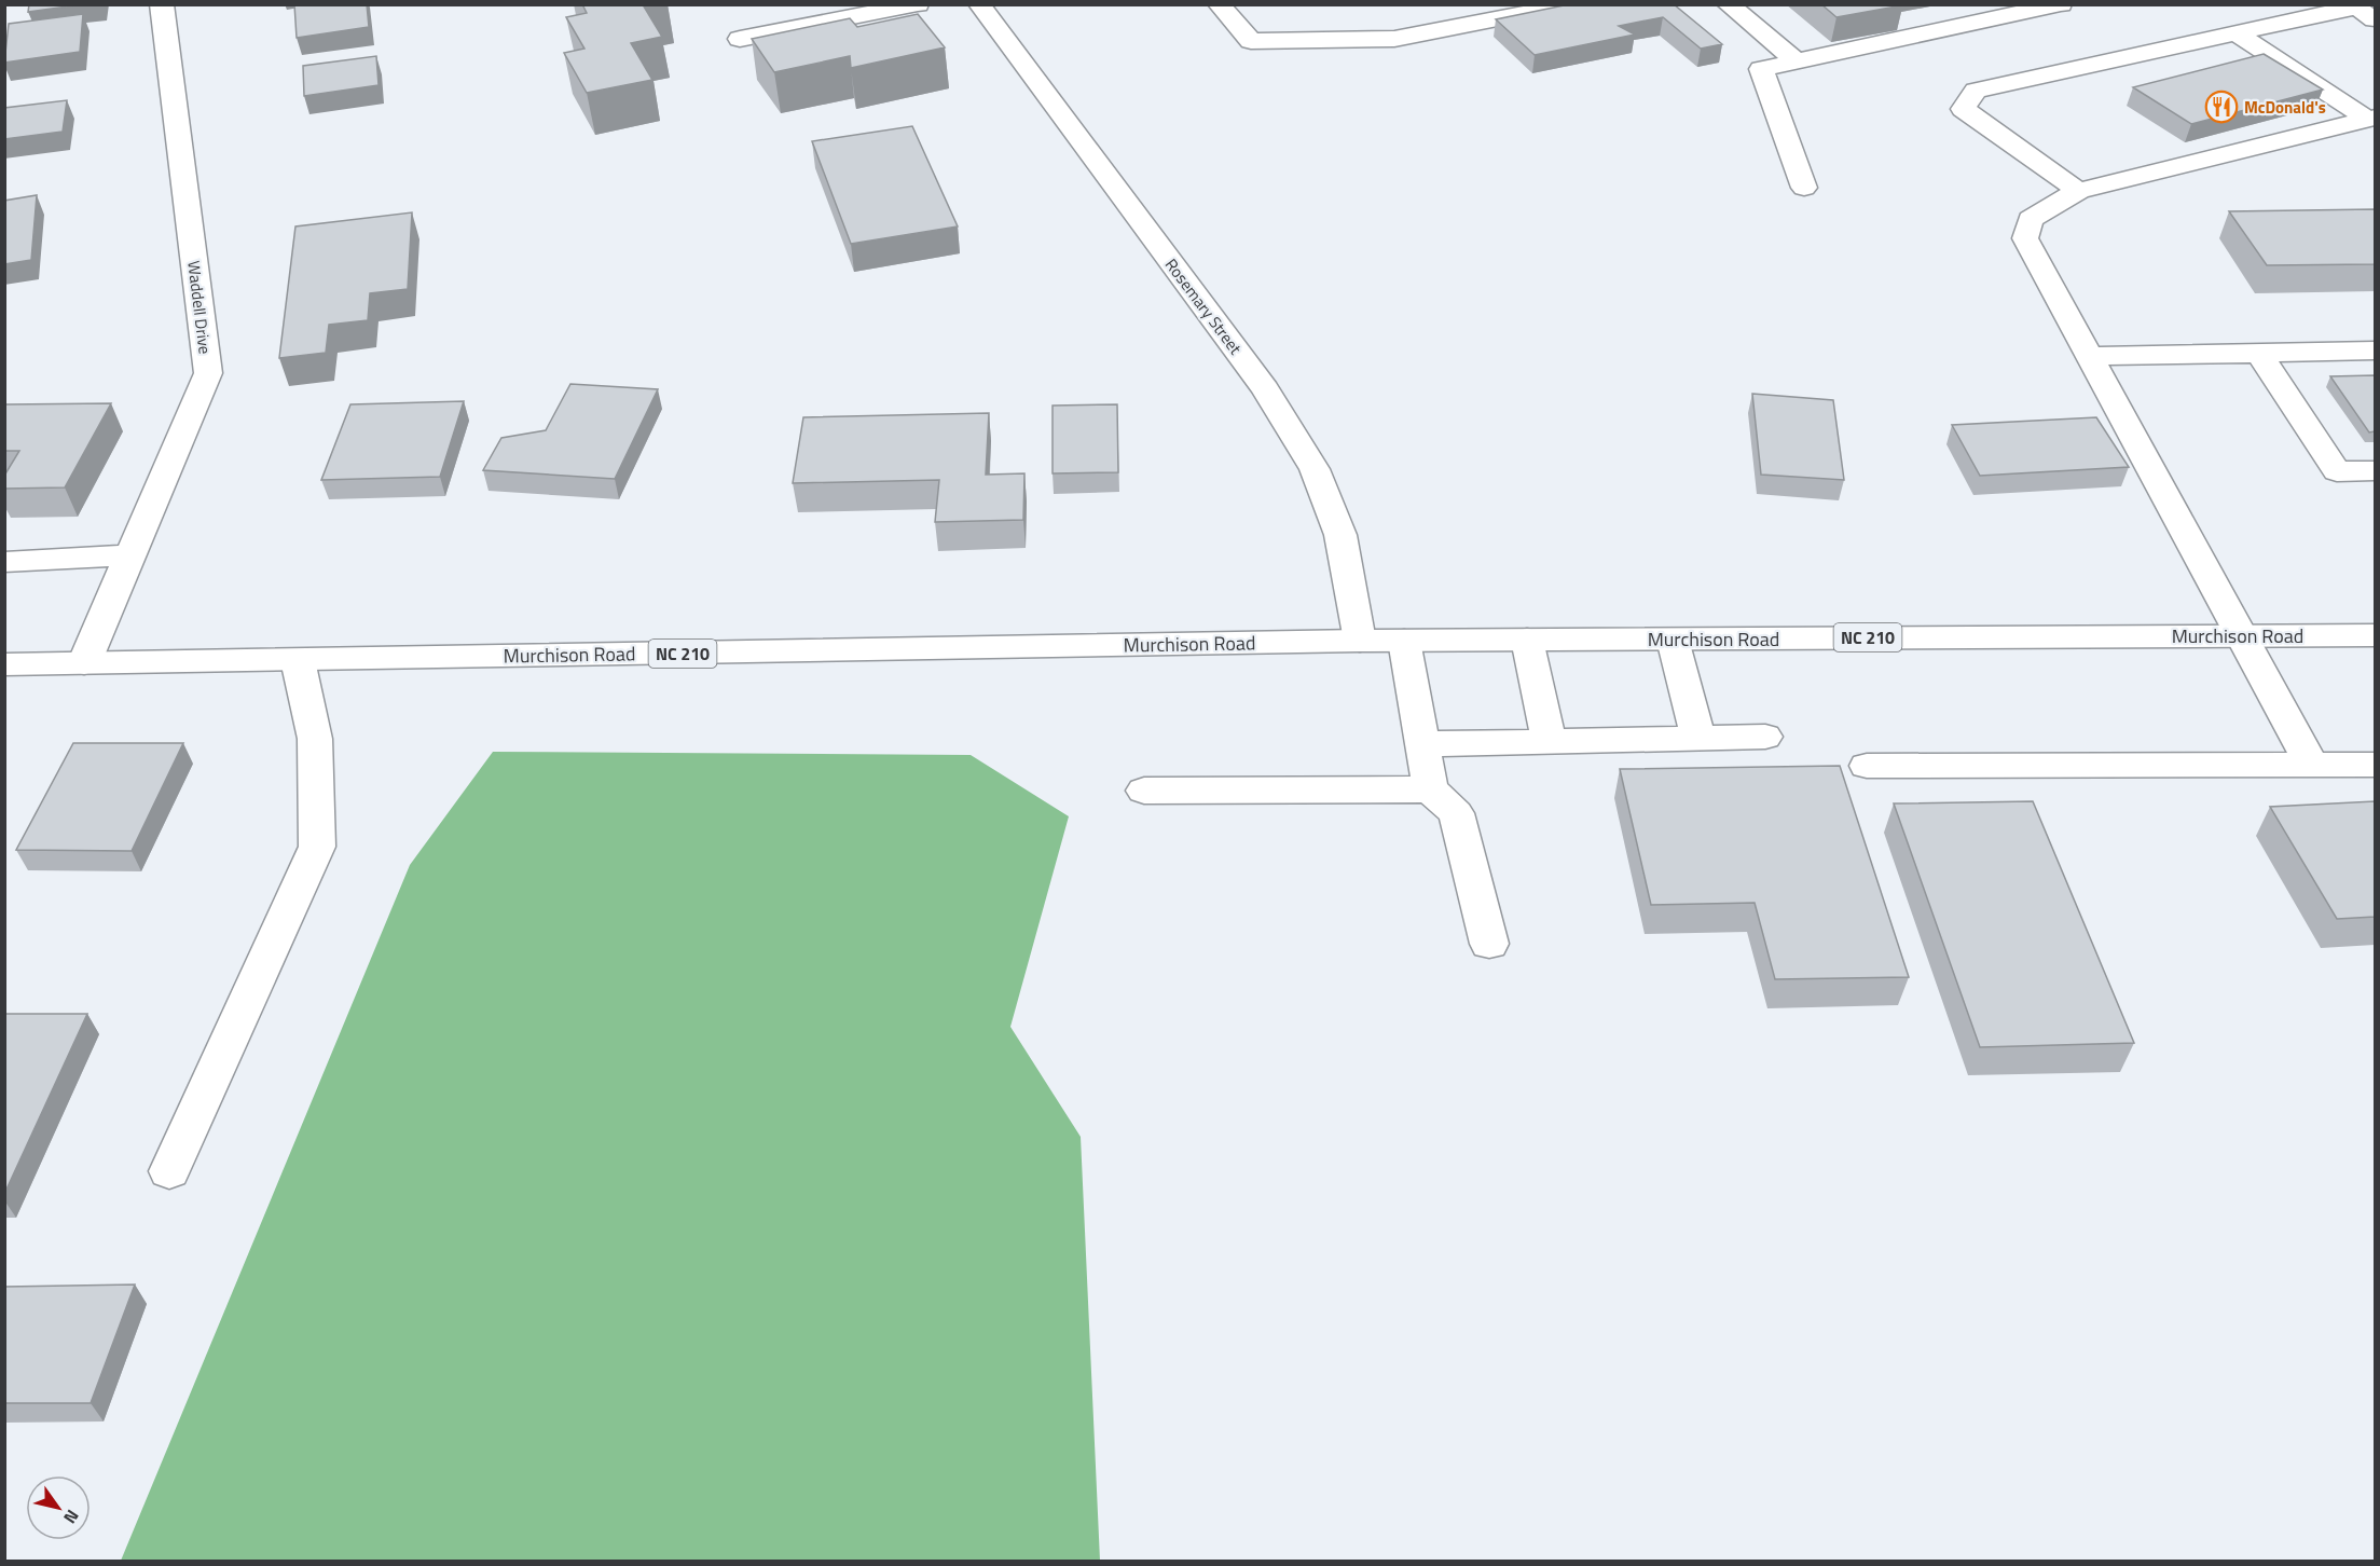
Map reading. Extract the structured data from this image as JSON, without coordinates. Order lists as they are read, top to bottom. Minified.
{"streets":{"street":["Rosemary Street","Waddell Drive","Murchison Road","NC 210"]},"crossings":[["Rosemary Street","Murchison Road"],["Waddell Drive","Murchison Road"]],"places":{"restaurant":["McDonald's"]},"north":"bottom right"}
